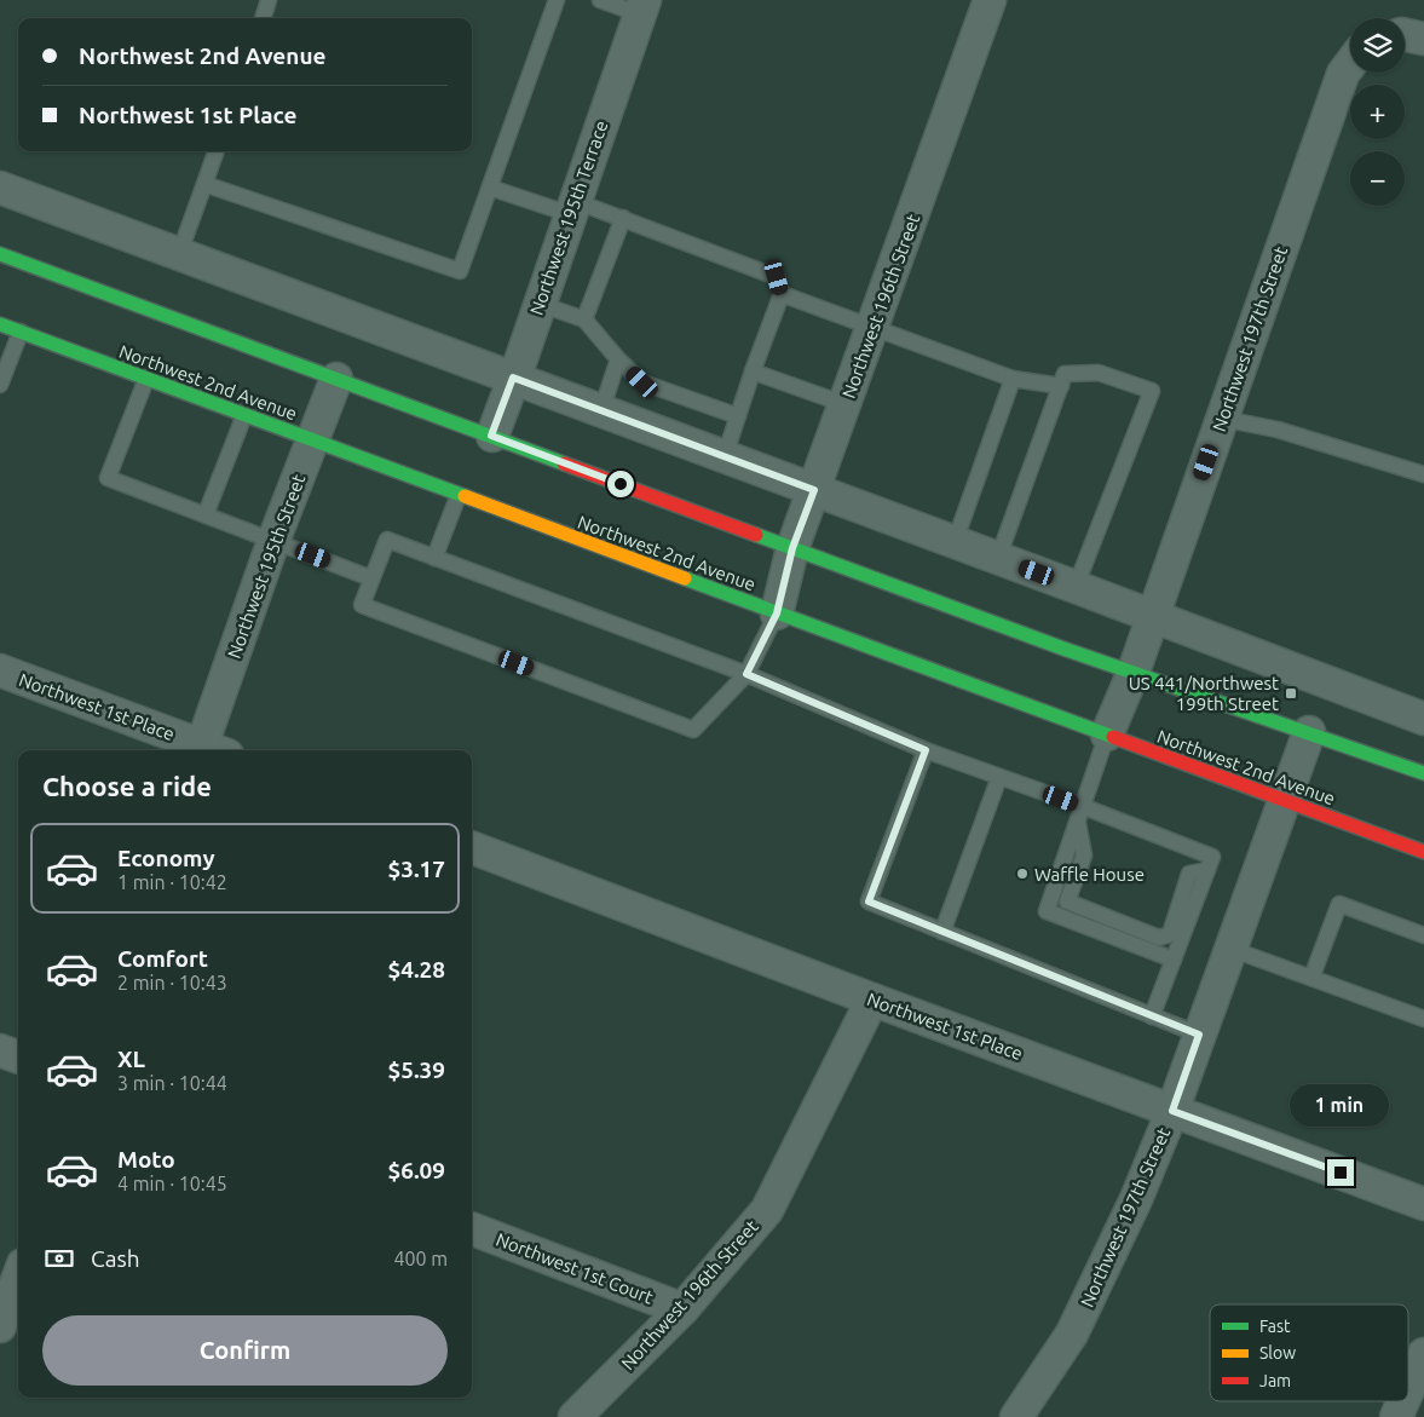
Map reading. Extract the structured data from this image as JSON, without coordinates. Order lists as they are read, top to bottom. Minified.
{"streets":{"main road":["Northwest 2nd Avenue"],"street":["Northwest 195th Terrace","Northwest 196th Street","Northwest 197th Street","Northwest 195th Street","Northwest 1st Place","Northwest 1st Court"]},"crossings":[["Northwest 196th Street","Northwest 2nd Avenue"],["Northwest 196th Street","Northwest 1st Place"],["Northwest 196th Street","Northwest 1st Court"],["Northwest 197th Street","Northwest 2nd Avenue"],["Northwest 197th Street","Northwest 1st Place"],["Northwest 2nd Avenue","Northwest 195th Street"]],"places":{"transit":["US 441/Northwest 199th Street"],"other":["Waffle House"]},"legend":["Fast","Slow","Jam"],"page":{"map_buttons":["+","−"],"banner":["Northwest 2nd Avenue","Northwest 1st Place"],"heading":"Choose a ride","list":[{"name":"Economy","note":"1 min · 10:42","value":"$3.17"},{"name":"Comfort","note":"2 min · 10:43","value":"$4.28"},{"name":"XL","note":"3 min · 10:44","value":"$5.39"},{"name":"Moto","note":"4 min · 10:45","value":"$6.09"}],"bubble":"1 min","pay":["Cash","400 m"],"buttons":"Confirm"}}
